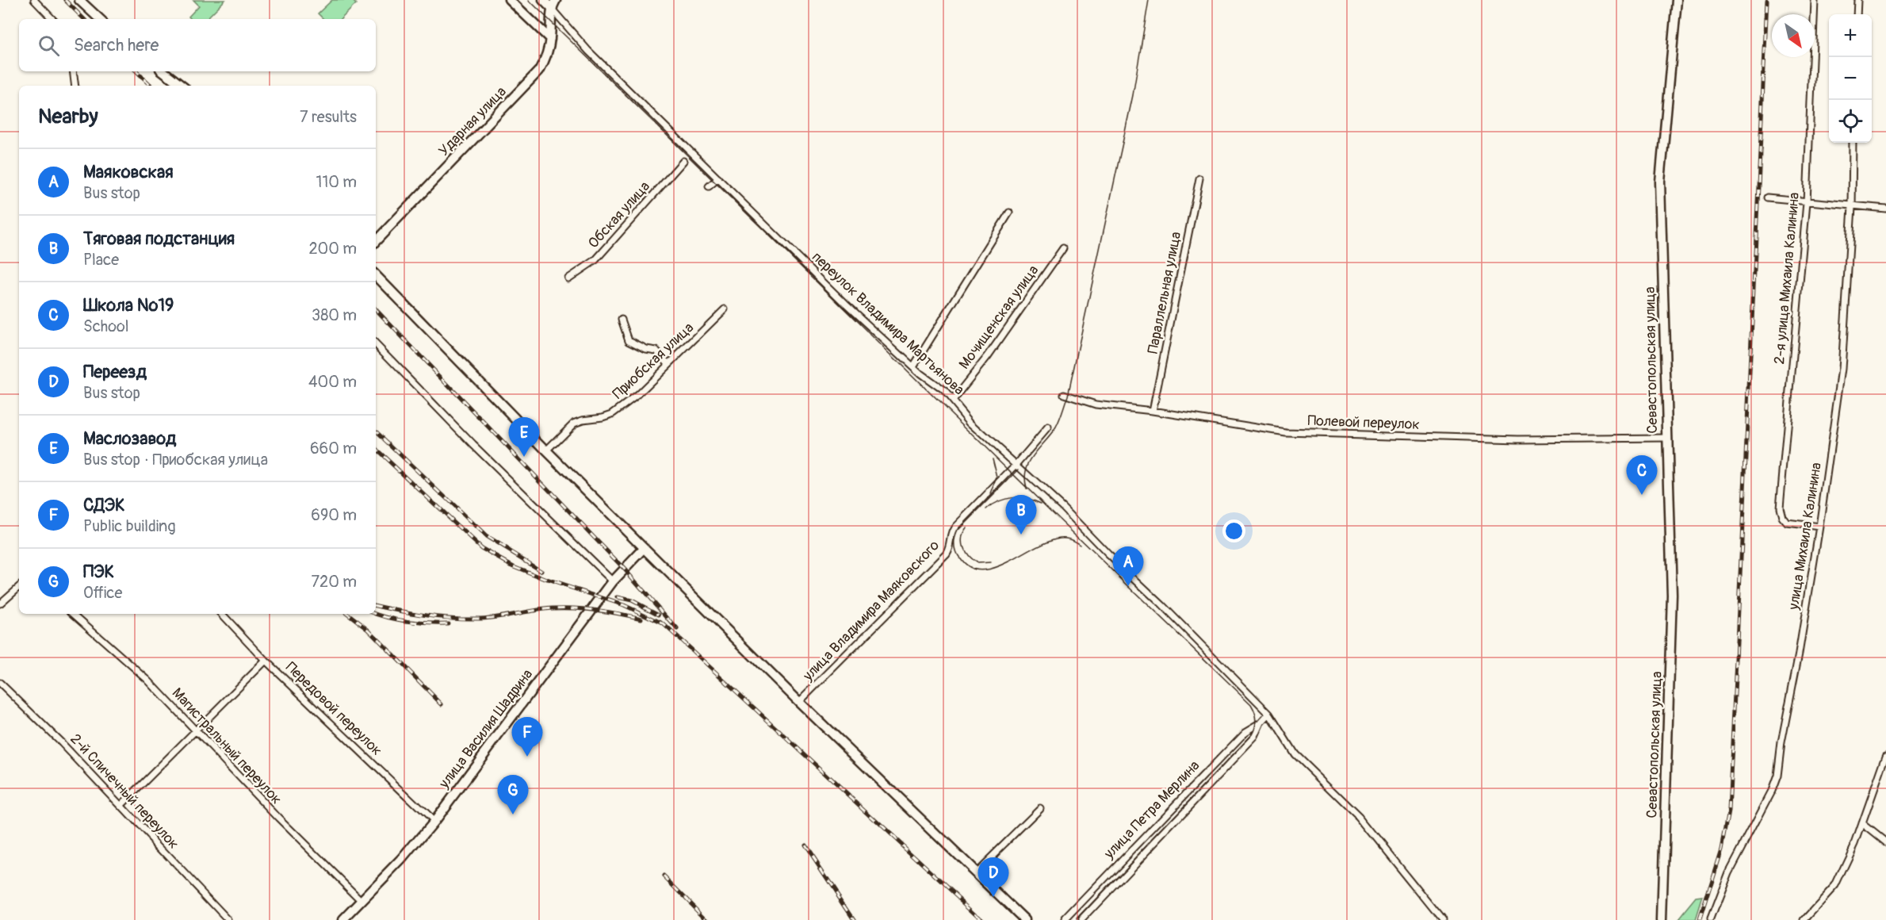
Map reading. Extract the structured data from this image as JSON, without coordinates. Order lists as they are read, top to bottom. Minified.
{"streets":{"street":["Ударная улица","Обская улица","2-я улица Михаила Калинина","Параллельная улица","Мочищенская улица","переулок Владимира Мартьянова","Севастопольская улица","Приобская улица","Полевой переулок","улица Михаила Калинина","улица Владимира Маяковского","Передовой переулок","улица Василия Шадрина","Магистральный переулок","2-й Спичечный переулок","улица Петра Мерлина"]},"crossings":[["Ударная улица","переулок Владимира Мартьянова"],["2-я улица Михаила Калинина","улица Михаила Калинина"],["Параллельная улица","Полевой переулок"],["Мочищенская улица","переулок Владимира Мартьянова"],["переулок Владимира Мартьянова","улица Владимира Маяковского"],["переулок Владимира Мартьянова","улица Петра Мерлина"],["Севастопольская улица","Полевой переулок"],["Передовой переулок","улица Василия Шадрина"],["улица Василия Шадрина","Магистральный переулок"]],"north":"bottom right","page":{"map_buttons":["+","−"],"search":"Search here","heading":["Nearby","7 results"],"list":[{"mark":"A","name":"Маяковская","note":"Bus stop","value":"110 m"},{"mark":"B","name":"Тяговая подстанция","note":"Place","value":"200 m"},{"mark":"C","name":"Школа №19","note":"School","value":"380 m"},{"mark":"D","name":"Переезд","note":"Bus stop","value":"400 m"},{"mark":"E","name":"Маслозавод","note":"Bus stop · Приобская улица","value":"660 m"},{"mark":"F","name":"СДЭК","note":"Public building","value":"690 m"},{"mark":"G","name":"ПЭК","note":"Office","value":"720 m"}],"pins":["E","C","B","A","F","G","D"]}}
